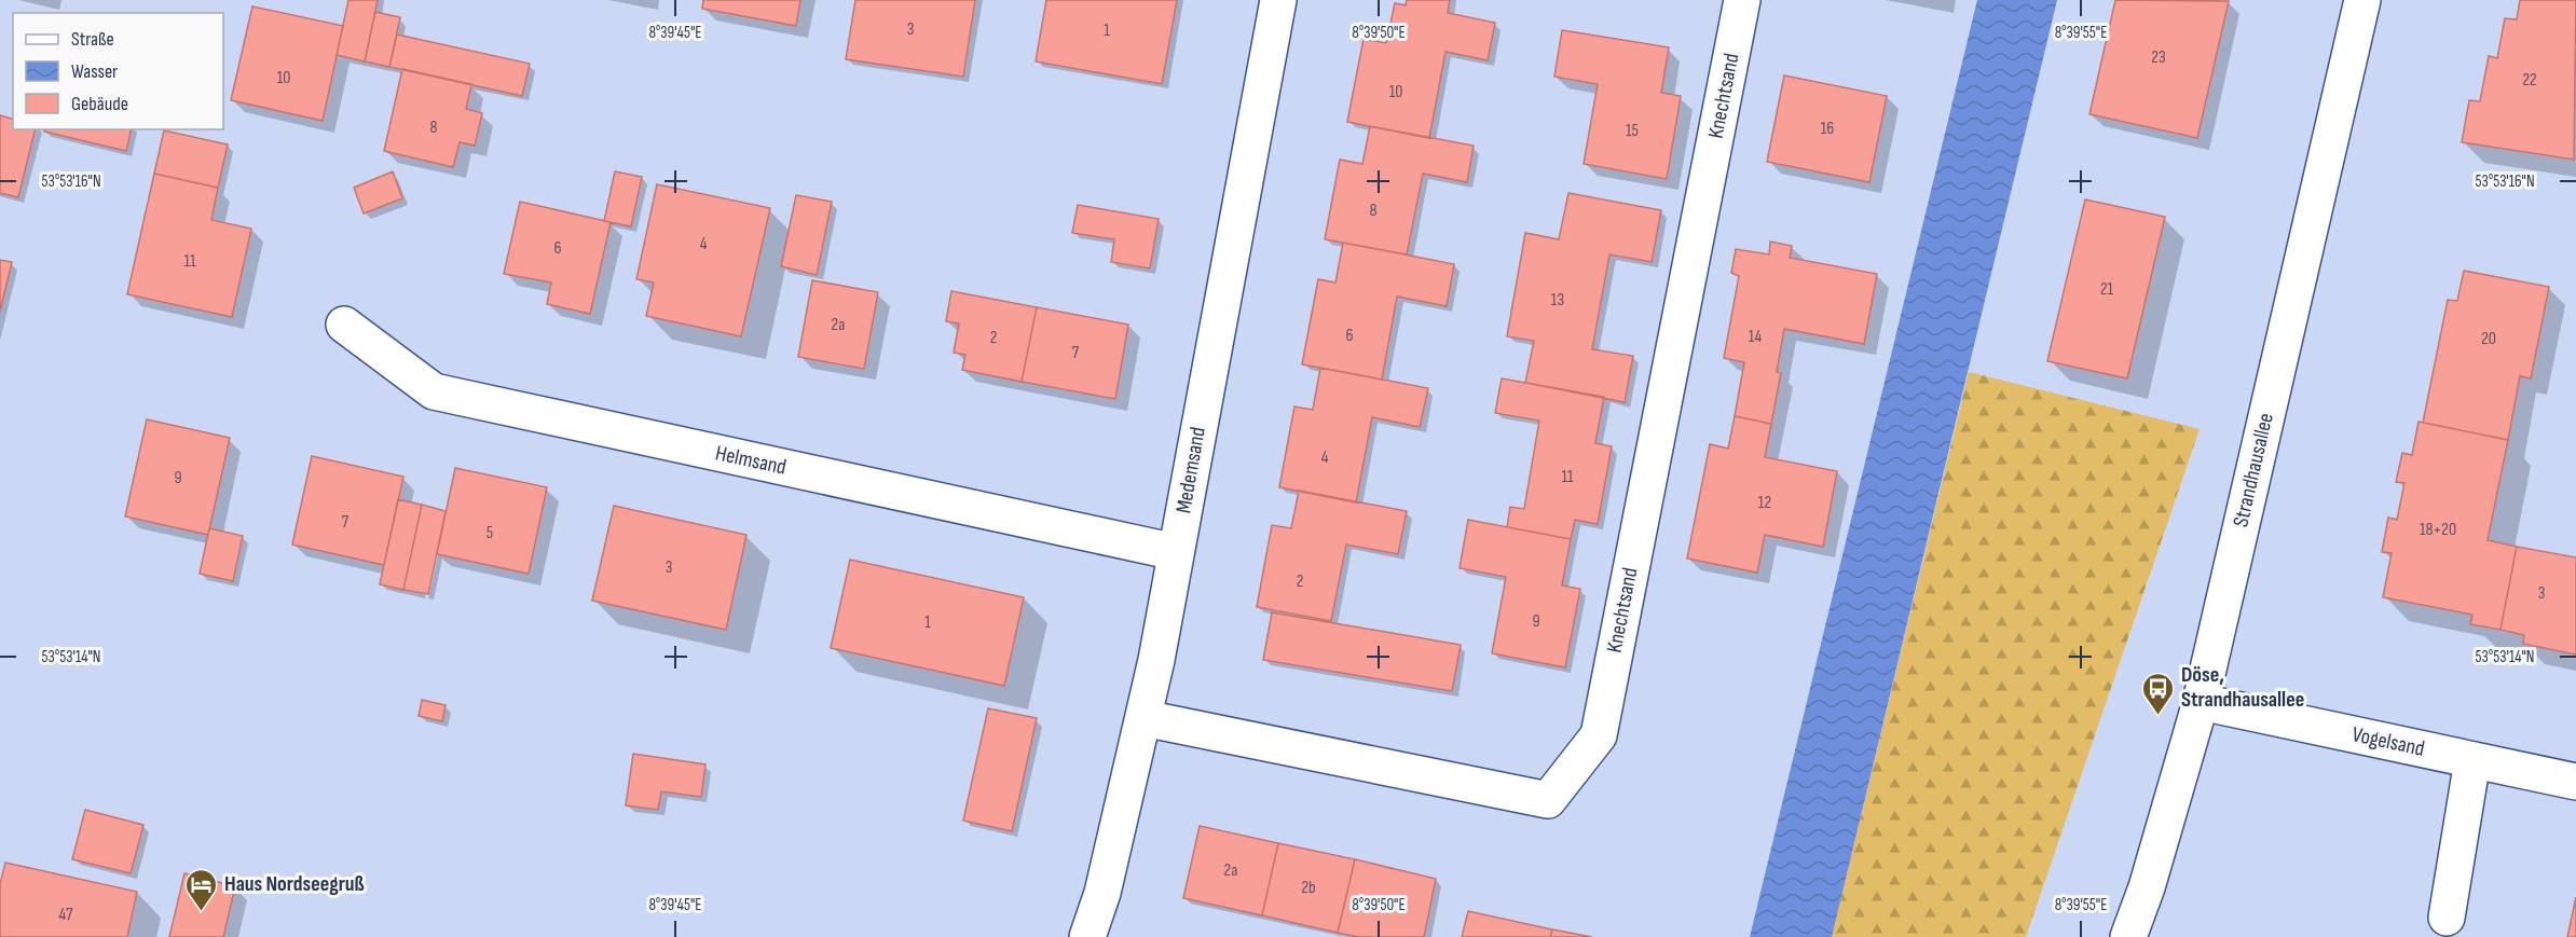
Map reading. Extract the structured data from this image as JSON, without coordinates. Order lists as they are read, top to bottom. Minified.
{"streets":{"street":["Knechtsand","Helmsand","Medemsand","Strandhausallee","Vogelsand"]},"crossings":[["Knechtsand","Medemsand"],["Helmsand","Medemsand"],["Strandhausallee","Vogelsand"]],"places":{"bus stop":["Döse, Strandhausallee"],"hotel":["Haus Nordseegruß"]},"house_numbers":["3","1","23","10","22","10","8","16","15","8","4","6","11","21","13","2a","6","14","2","20","7","4","11","9","12","7","18+20","5","3","2","3","9","1","2a","2b","47"],"legend":["Straße","Wasser","Gebäude"],"coordinates":["8°39'45\"E","8°39'50\"E","8°39'55\"E","53°53'16\"N","53°53'14\"N"]}
